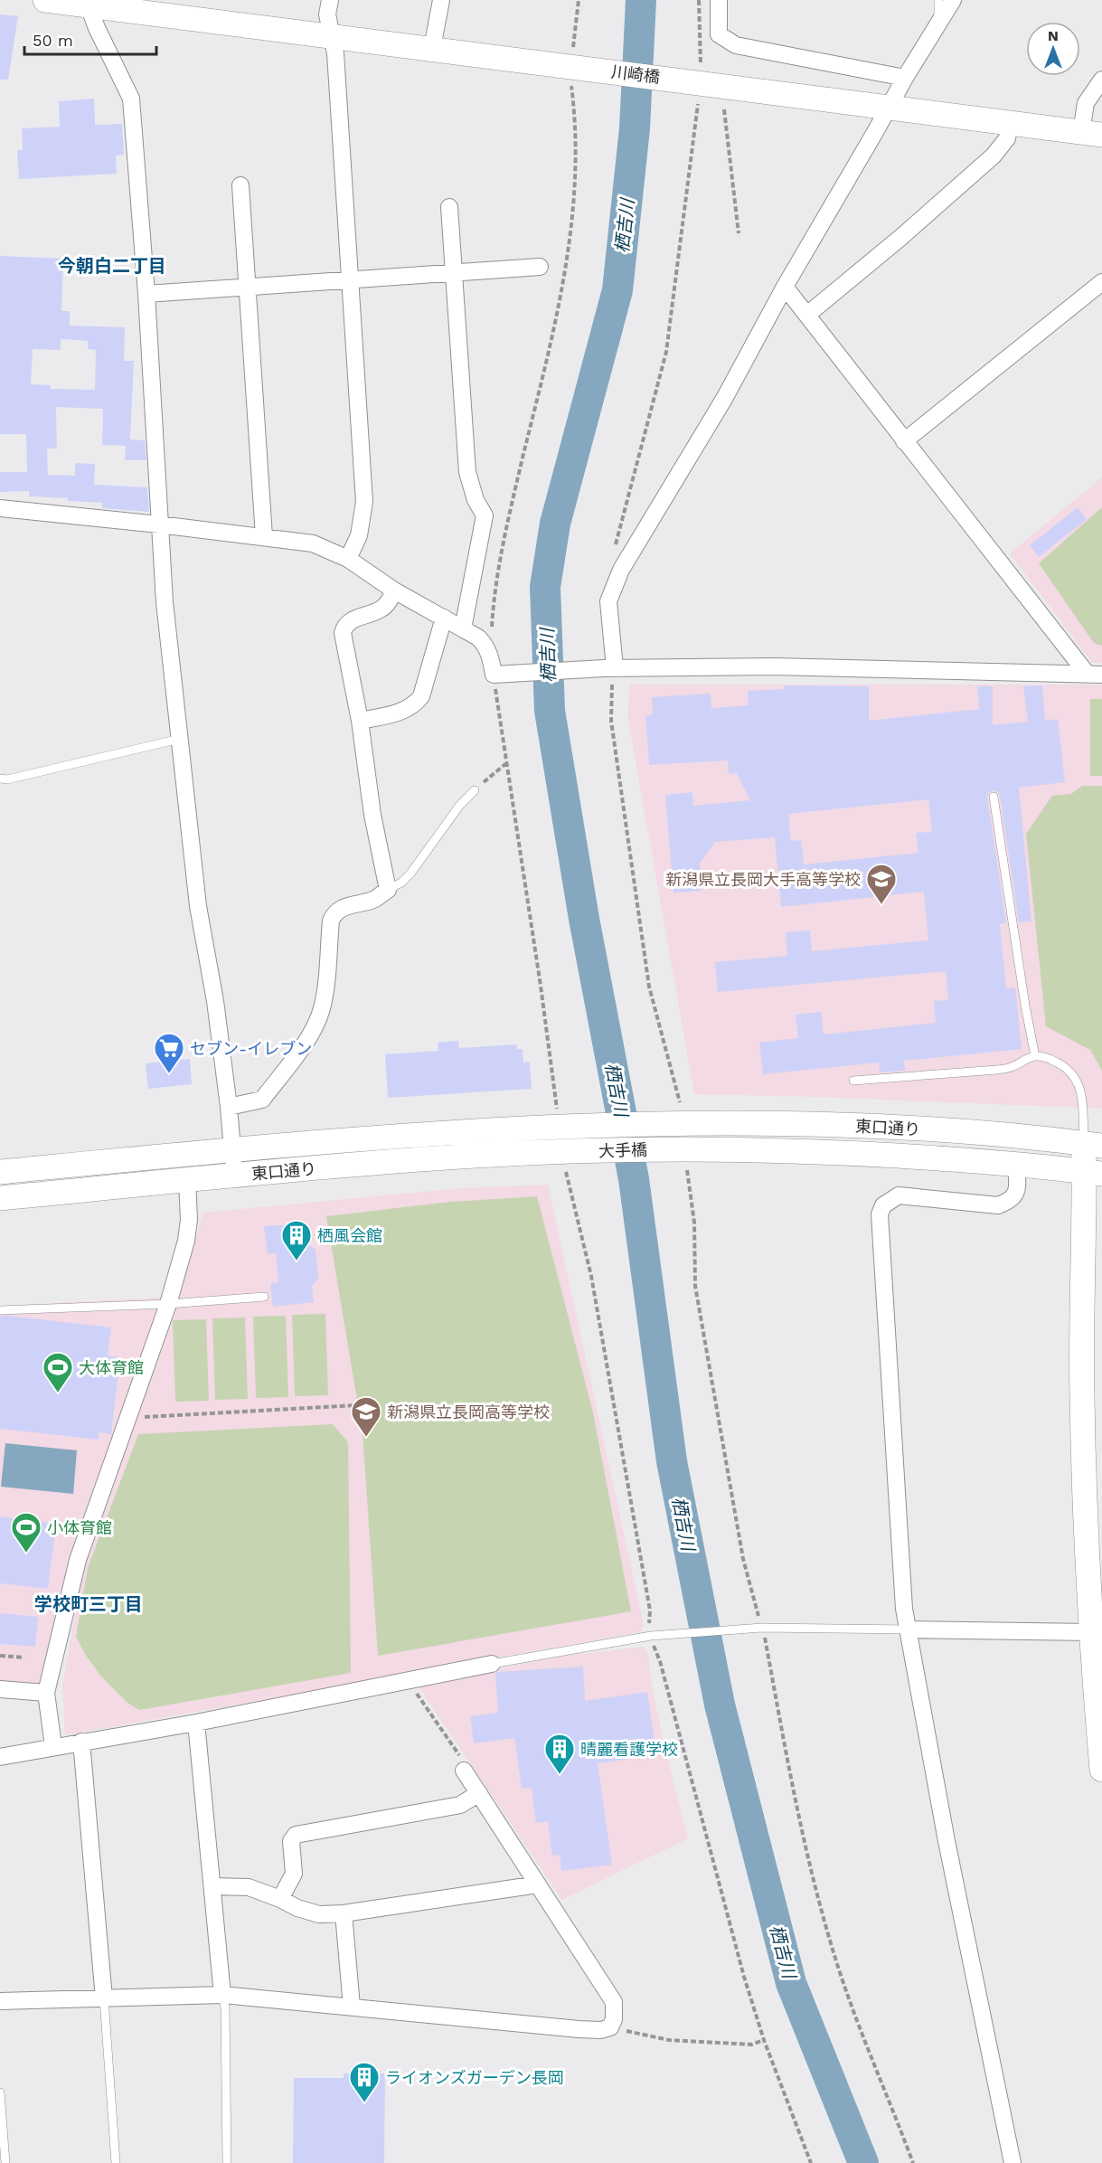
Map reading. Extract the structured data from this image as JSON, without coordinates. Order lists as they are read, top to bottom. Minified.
{"streets":{"street":["川崎橋","東口通り","大手橋"]},"crossings":[["東口通り","大手橋"]],"districts":["今朝白二丁目","学校町三丁目"],"water":["栖吉川"],"places":{"school or university":["新潟県立長岡大手高等学校","新潟県立長岡高等学校"],"supermarket":["セブン-イレブン"],"building":["栖風会館","晴麗看護学校","ライオンズガーデン長岡"],"sports":["大体育館","小体育館"]},"scale_bar":"50 m","north":"top"}
